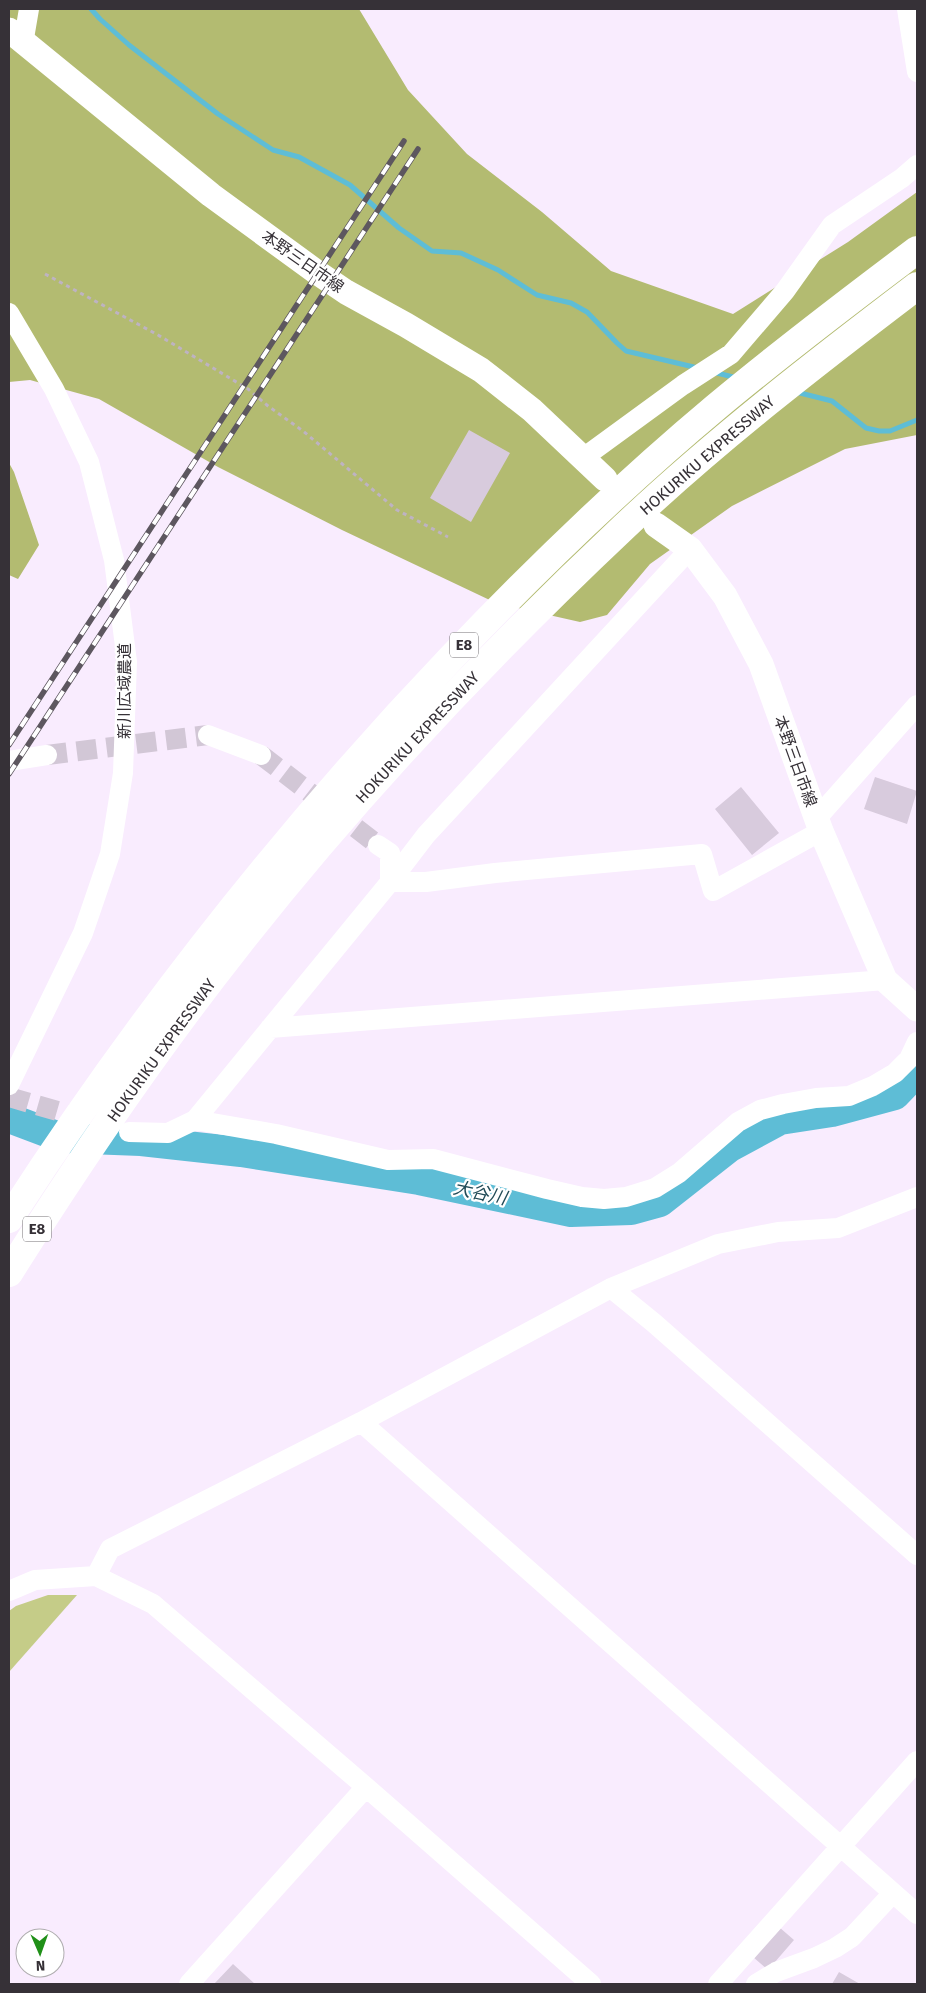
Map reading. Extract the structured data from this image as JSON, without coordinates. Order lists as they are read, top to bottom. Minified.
{"streets":{"highway":["HOKURIKU EXPRESSWAY","E8"],"main road":["本野三日市線"],"street":["新川広域農道"]},"water":["大谷川"],"north":"bottom"}
